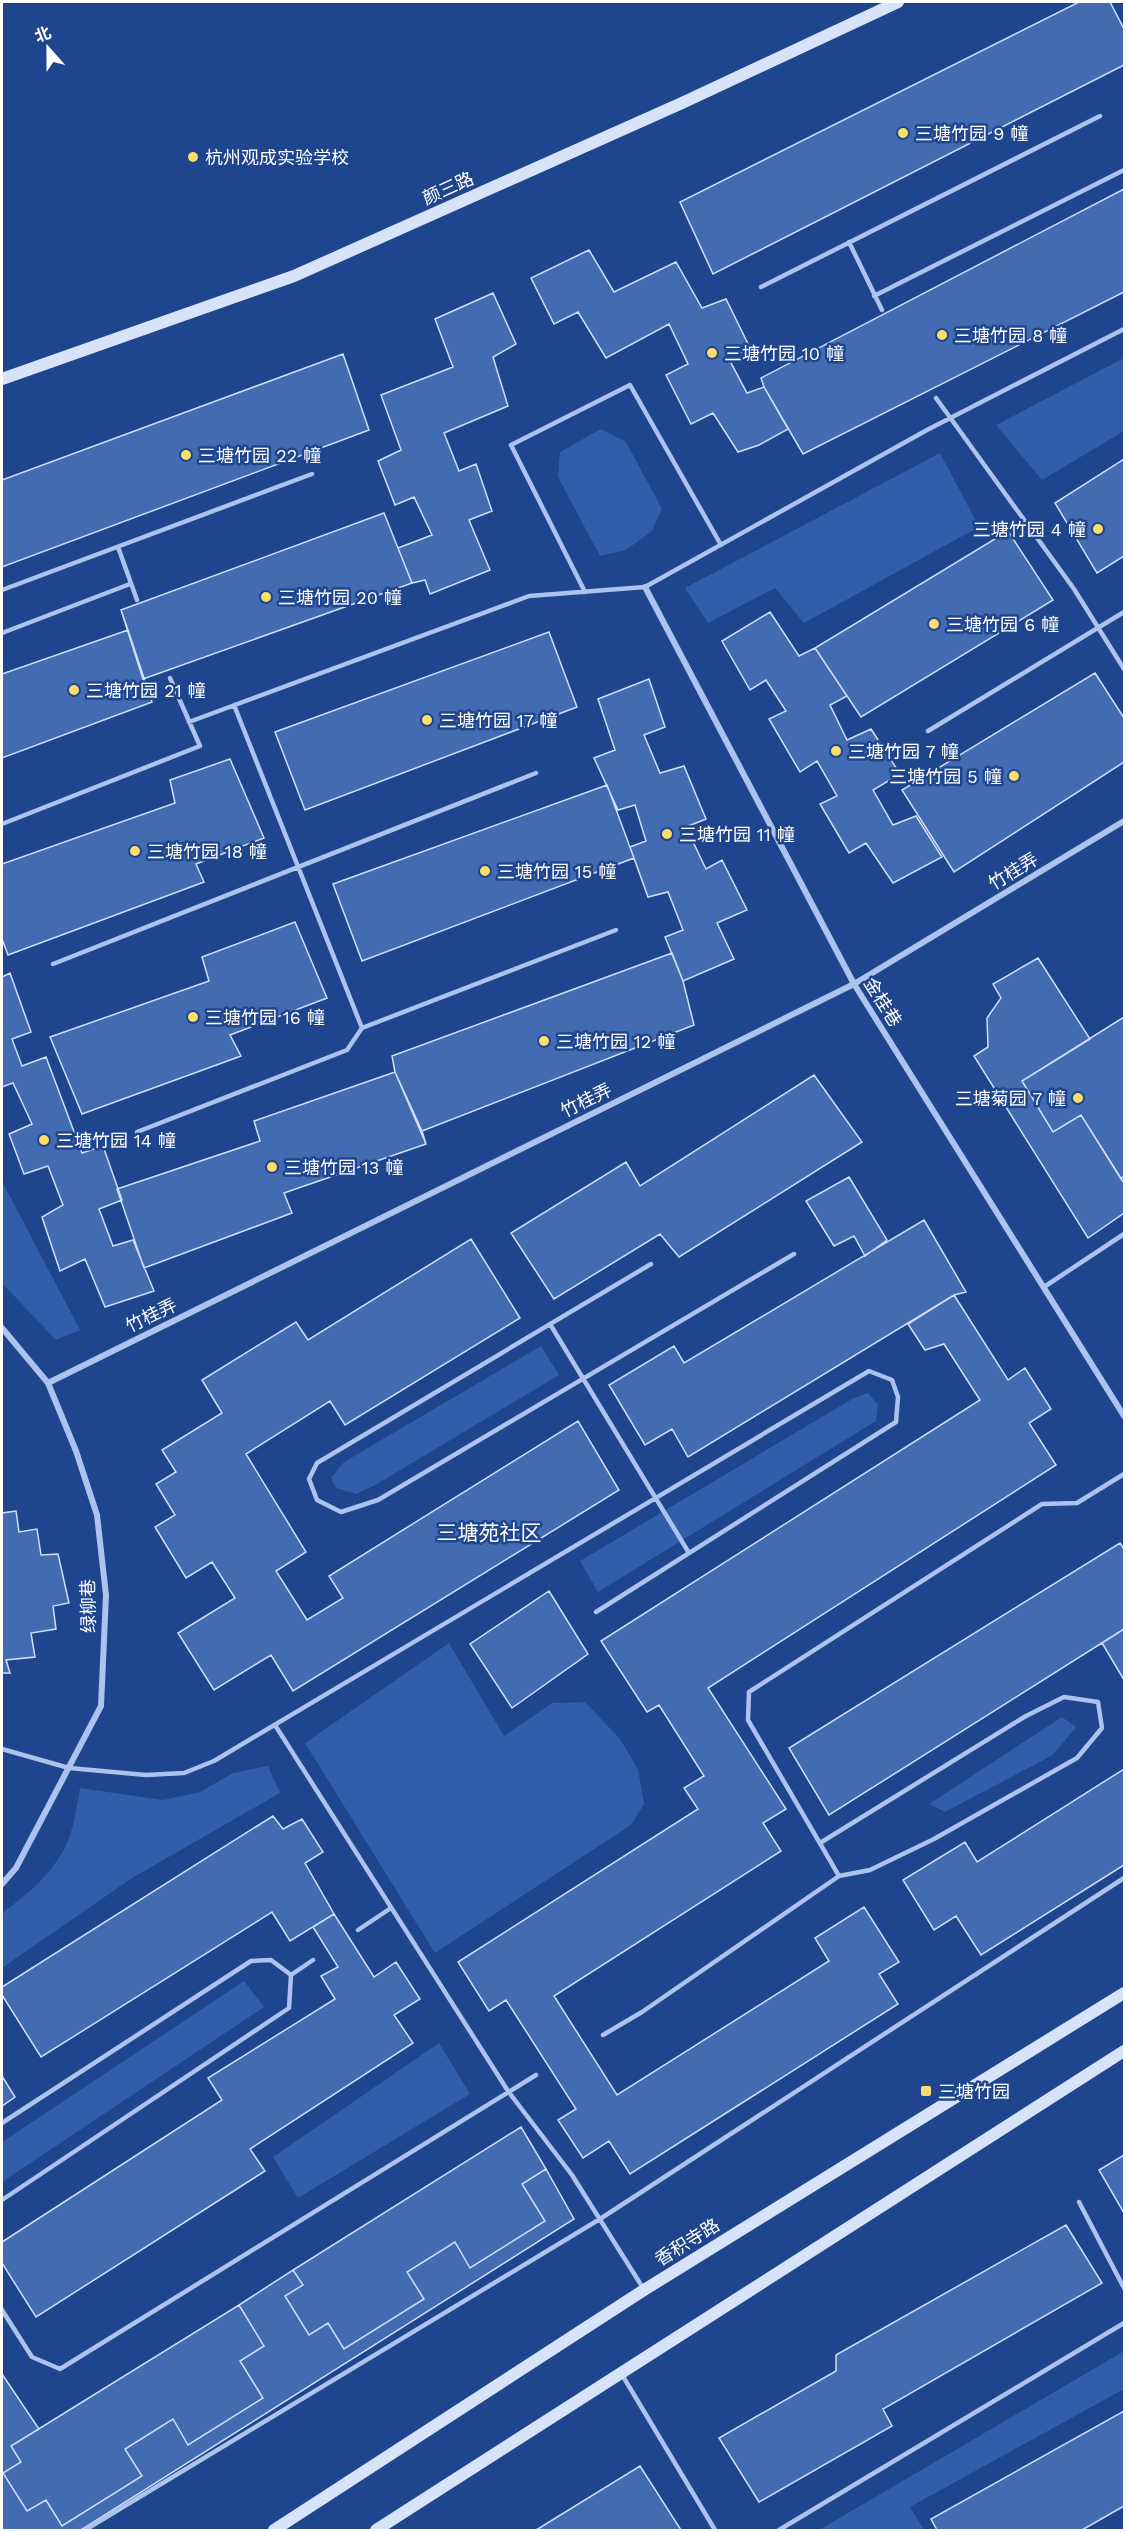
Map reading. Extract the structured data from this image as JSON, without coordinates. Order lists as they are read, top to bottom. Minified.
{"streets":{"main road":["颜三路","香积寺路"],"street":["竹桂弄","金桂巷","绿柳巷"]},"crossings":[["竹桂弄","金桂巷"],["竹桂弄","绿柳巷"]],"districts":["三塘苑社区"],"places":{"other":["三塘竹园 9 幢","杭州观成实验学校","三塘竹园 8 幢","三塘竹园 10 幢","三塘竹园 22 幢","三塘竹园 4 幢","三塘竹园 20 幢","三塘竹园 6 幢","三塘竹园 21 幢","三塘竹园 17 幢","三塘竹园 7 幢","三塘竹园 5 幢","三塘竹园 11 幢","三塘竹园 18 幢","三塘竹园 15 幢","三塘竹园 16 幢","三塘竹园 12 幢","三塘菊园 7 幢","三塘竹园 14 幢","三塘竹园 13 幢"],"transit":["三塘竹园"]},"north":"top"}
